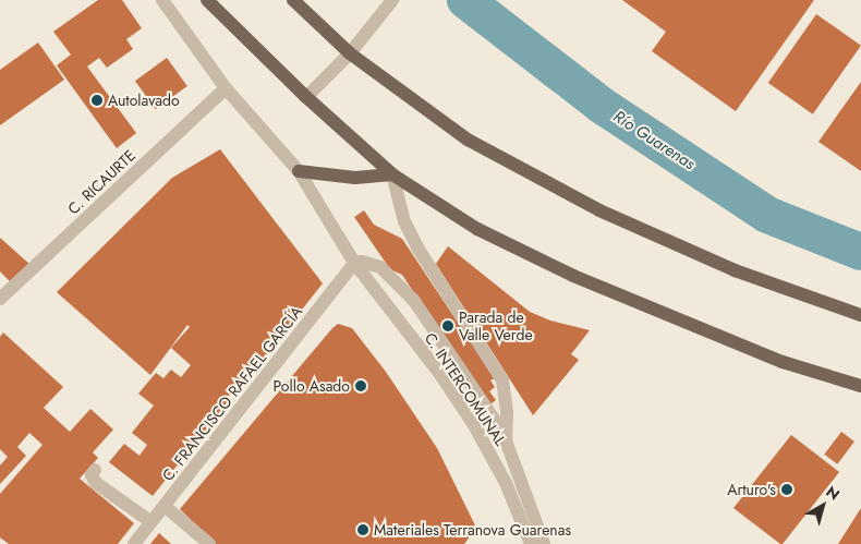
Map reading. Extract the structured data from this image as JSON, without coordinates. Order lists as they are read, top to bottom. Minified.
{"streets":{"street":["C. RICAURTE","C. INTERCOMUNAL","C. FRANCISCO RAFAEL GARCÍA"]},"crossings":[["C. RICAURTE","C. INTERCOMUNAL"],["C. INTERCOMUNAL","C. FRANCISCO RAFAEL GARCÍA"]],"water":["Río Guarenas"],"places":["Autolavado","Parada de Valle Verde","Pollo Asado","Arturo's","Materiales Terranova Guarenas"],"north":"top right"}
